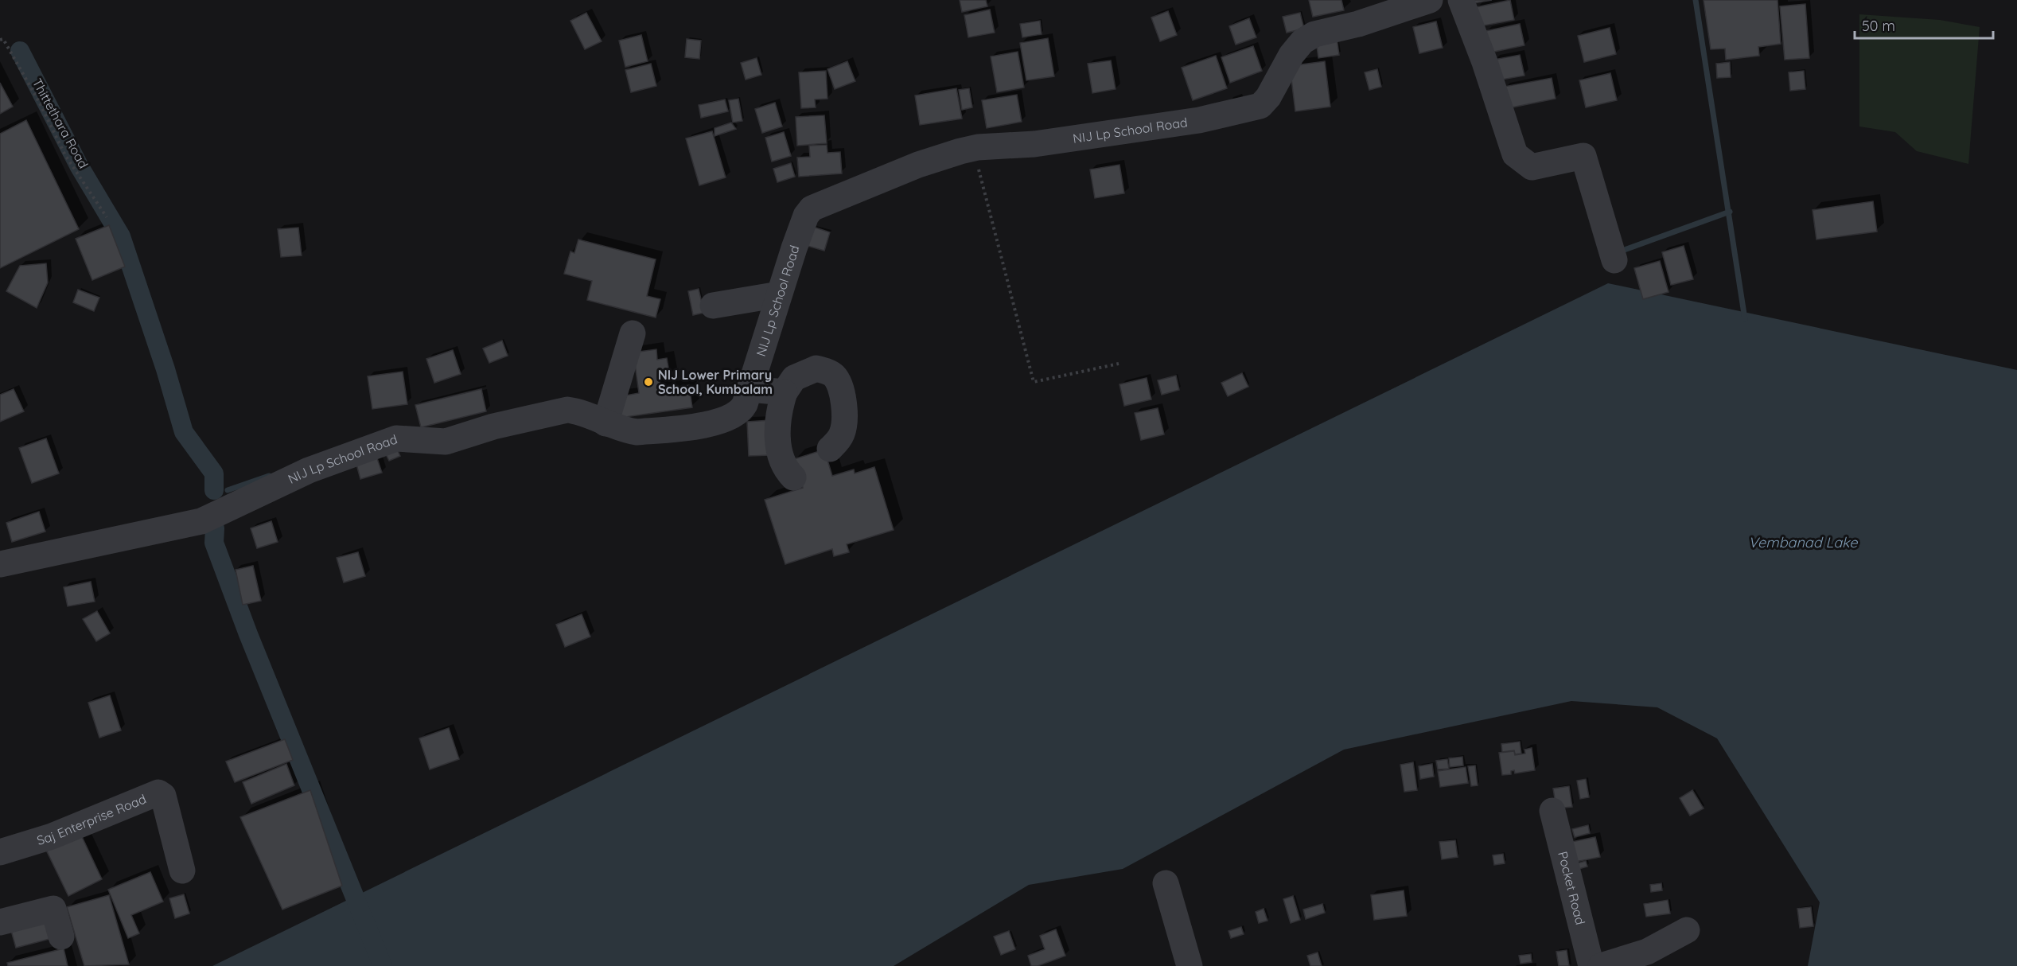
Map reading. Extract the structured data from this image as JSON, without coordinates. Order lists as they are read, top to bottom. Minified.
{"streets":{"street":["NIJ Lp School Road","Saj Enterprise Road","Pocket Road"],"path":["Thittethara Road"]},"water":["Vembanad Lake"],"places":["NIJ Lower Primary School, Kumbalam"],"scale_bar":"50 m"}
